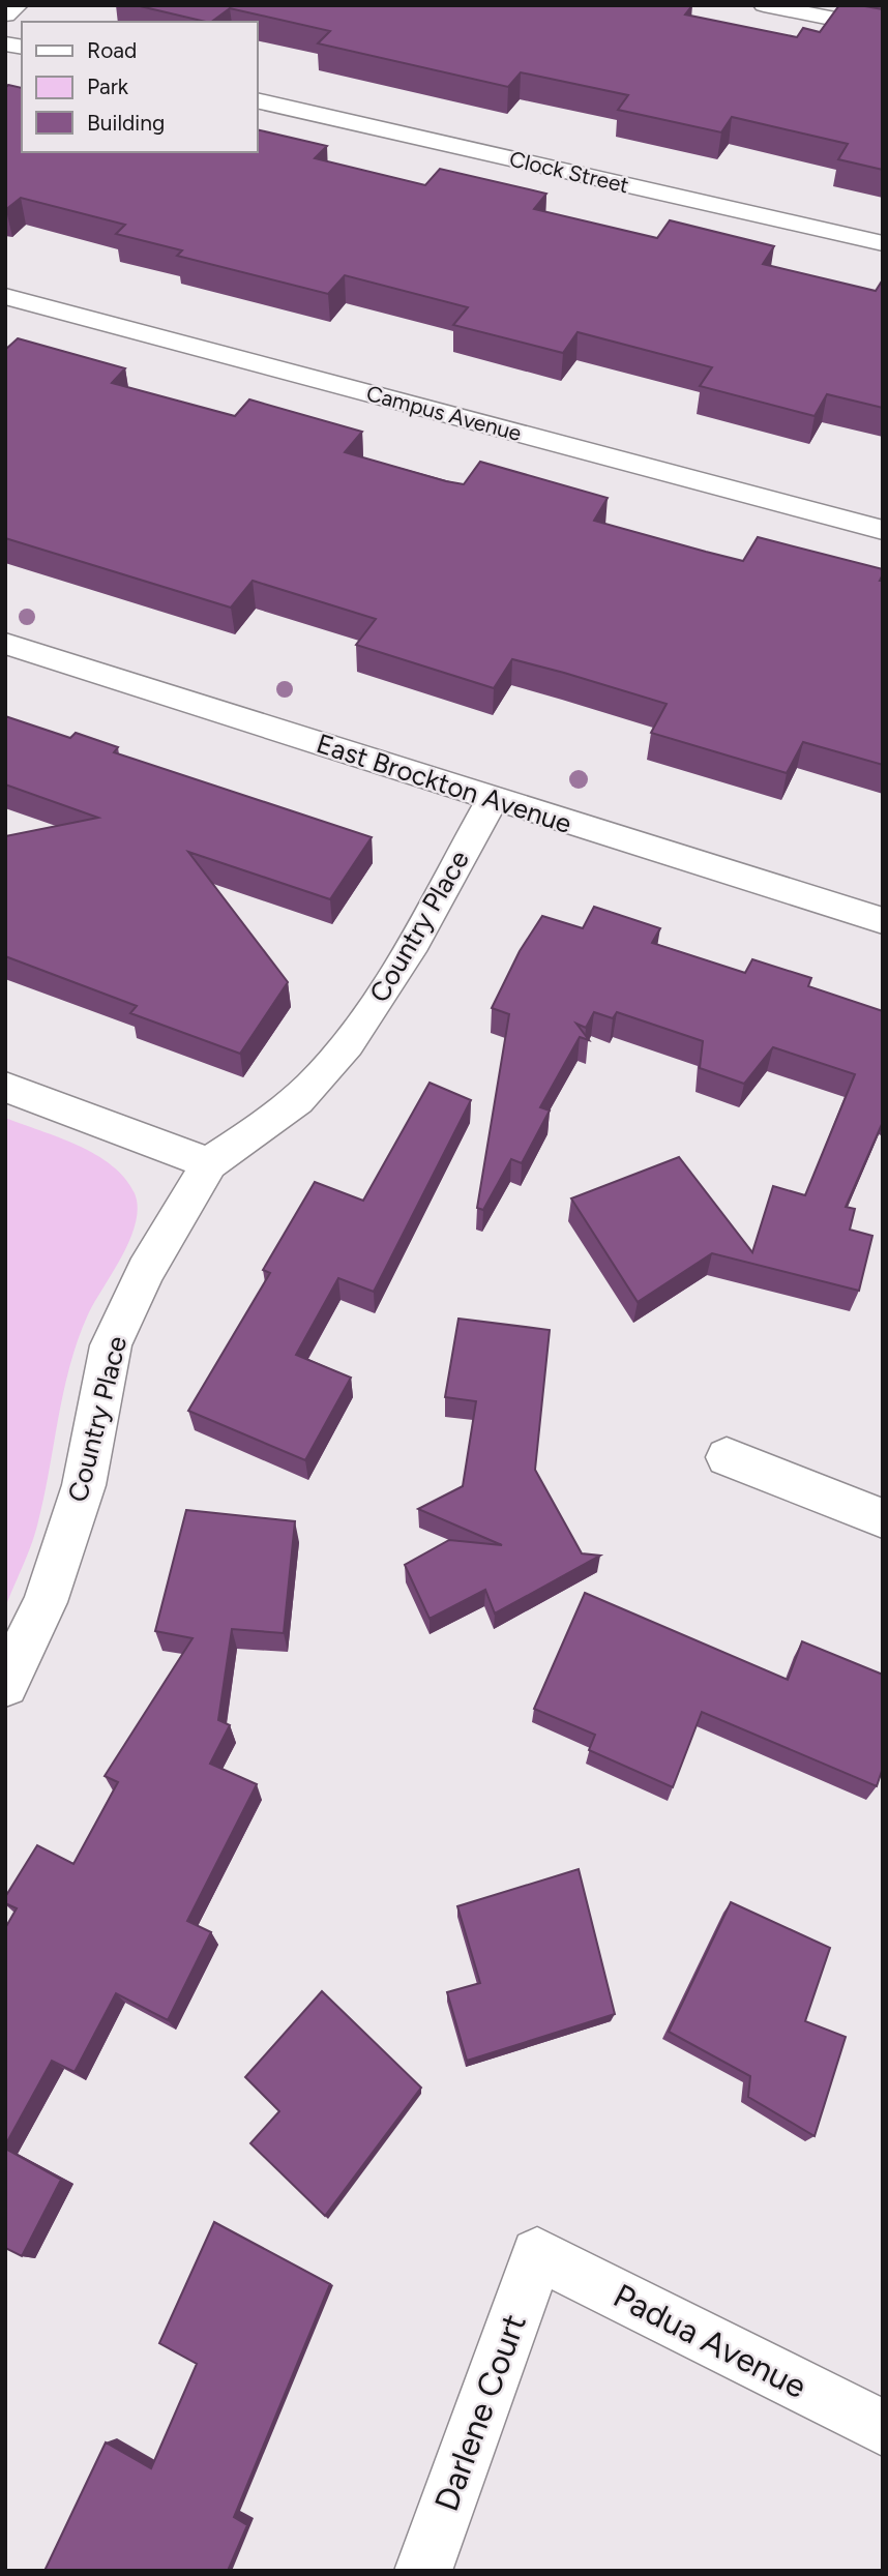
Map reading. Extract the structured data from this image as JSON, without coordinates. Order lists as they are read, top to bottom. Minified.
{"streets":{"street":["Clock Street","Campus Avenue","East Brockton Avenue","Country Place","Padua Avenue","Darlene Court"]},"crossings":[["East Brockton Avenue","Country Place"],["Padua Avenue","Darlene Court"]],"legend":["Road","Park","Building"]}
